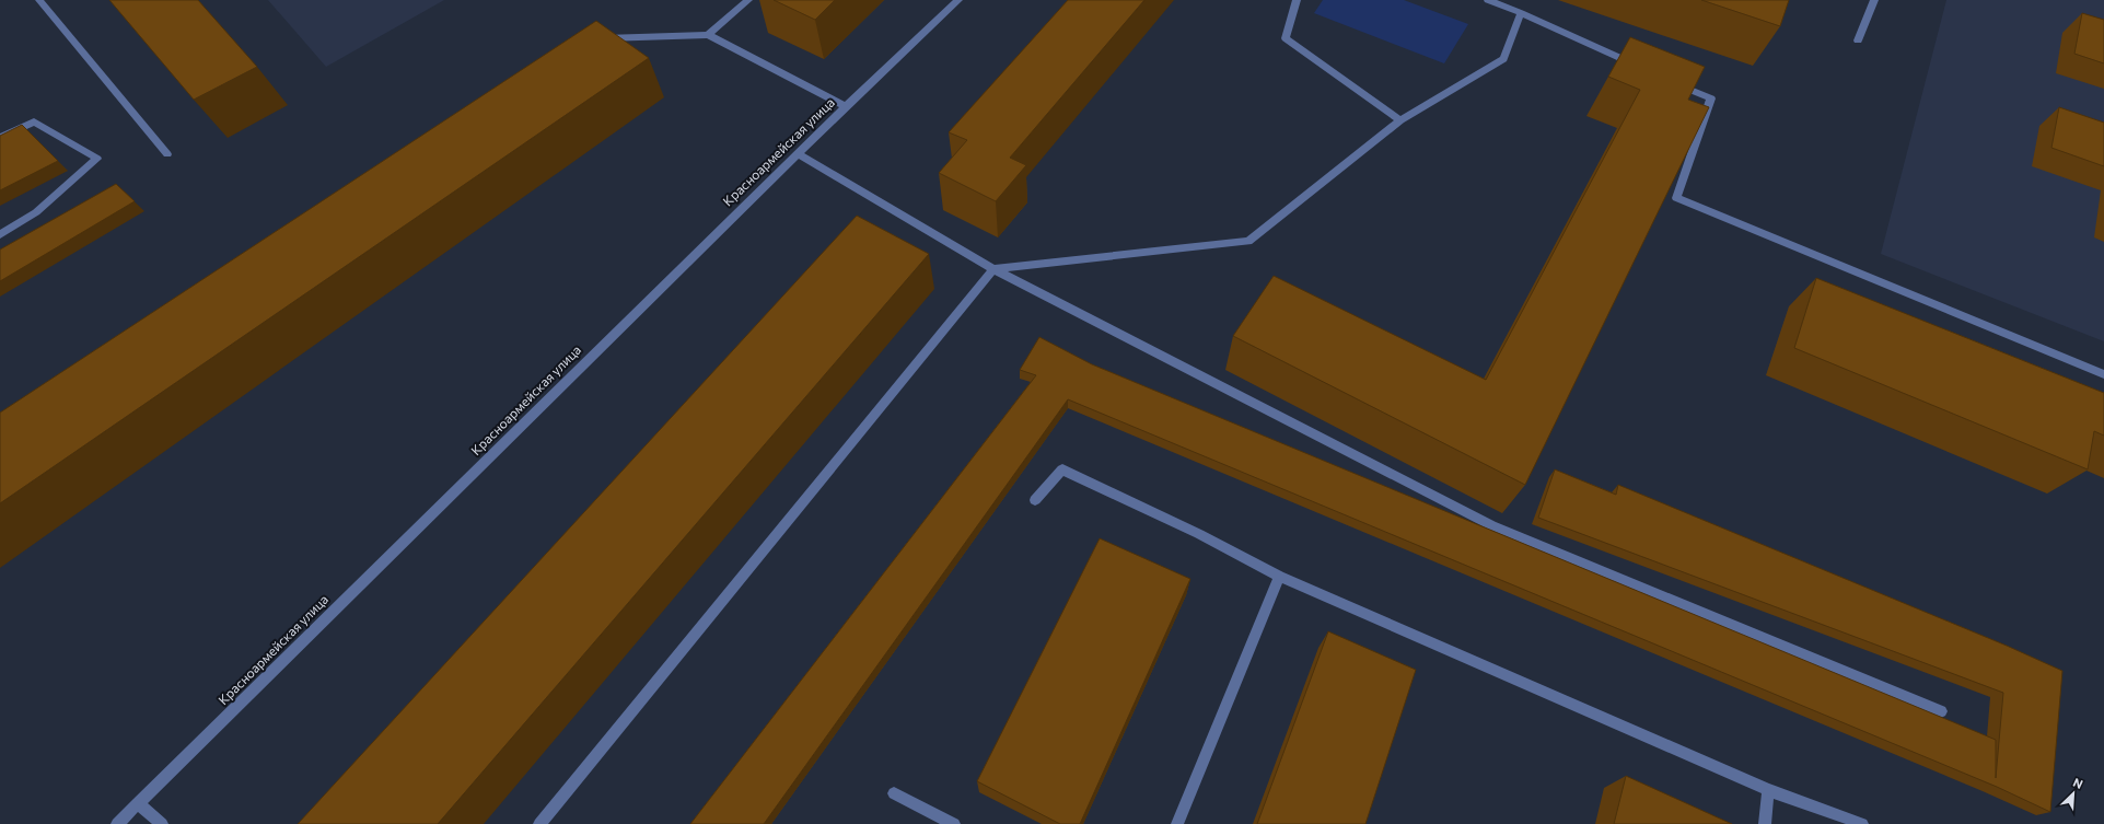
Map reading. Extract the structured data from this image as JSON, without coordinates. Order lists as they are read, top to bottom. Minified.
{"streets":{"street":["Красноармейская улица"]},"north":"top right"}
